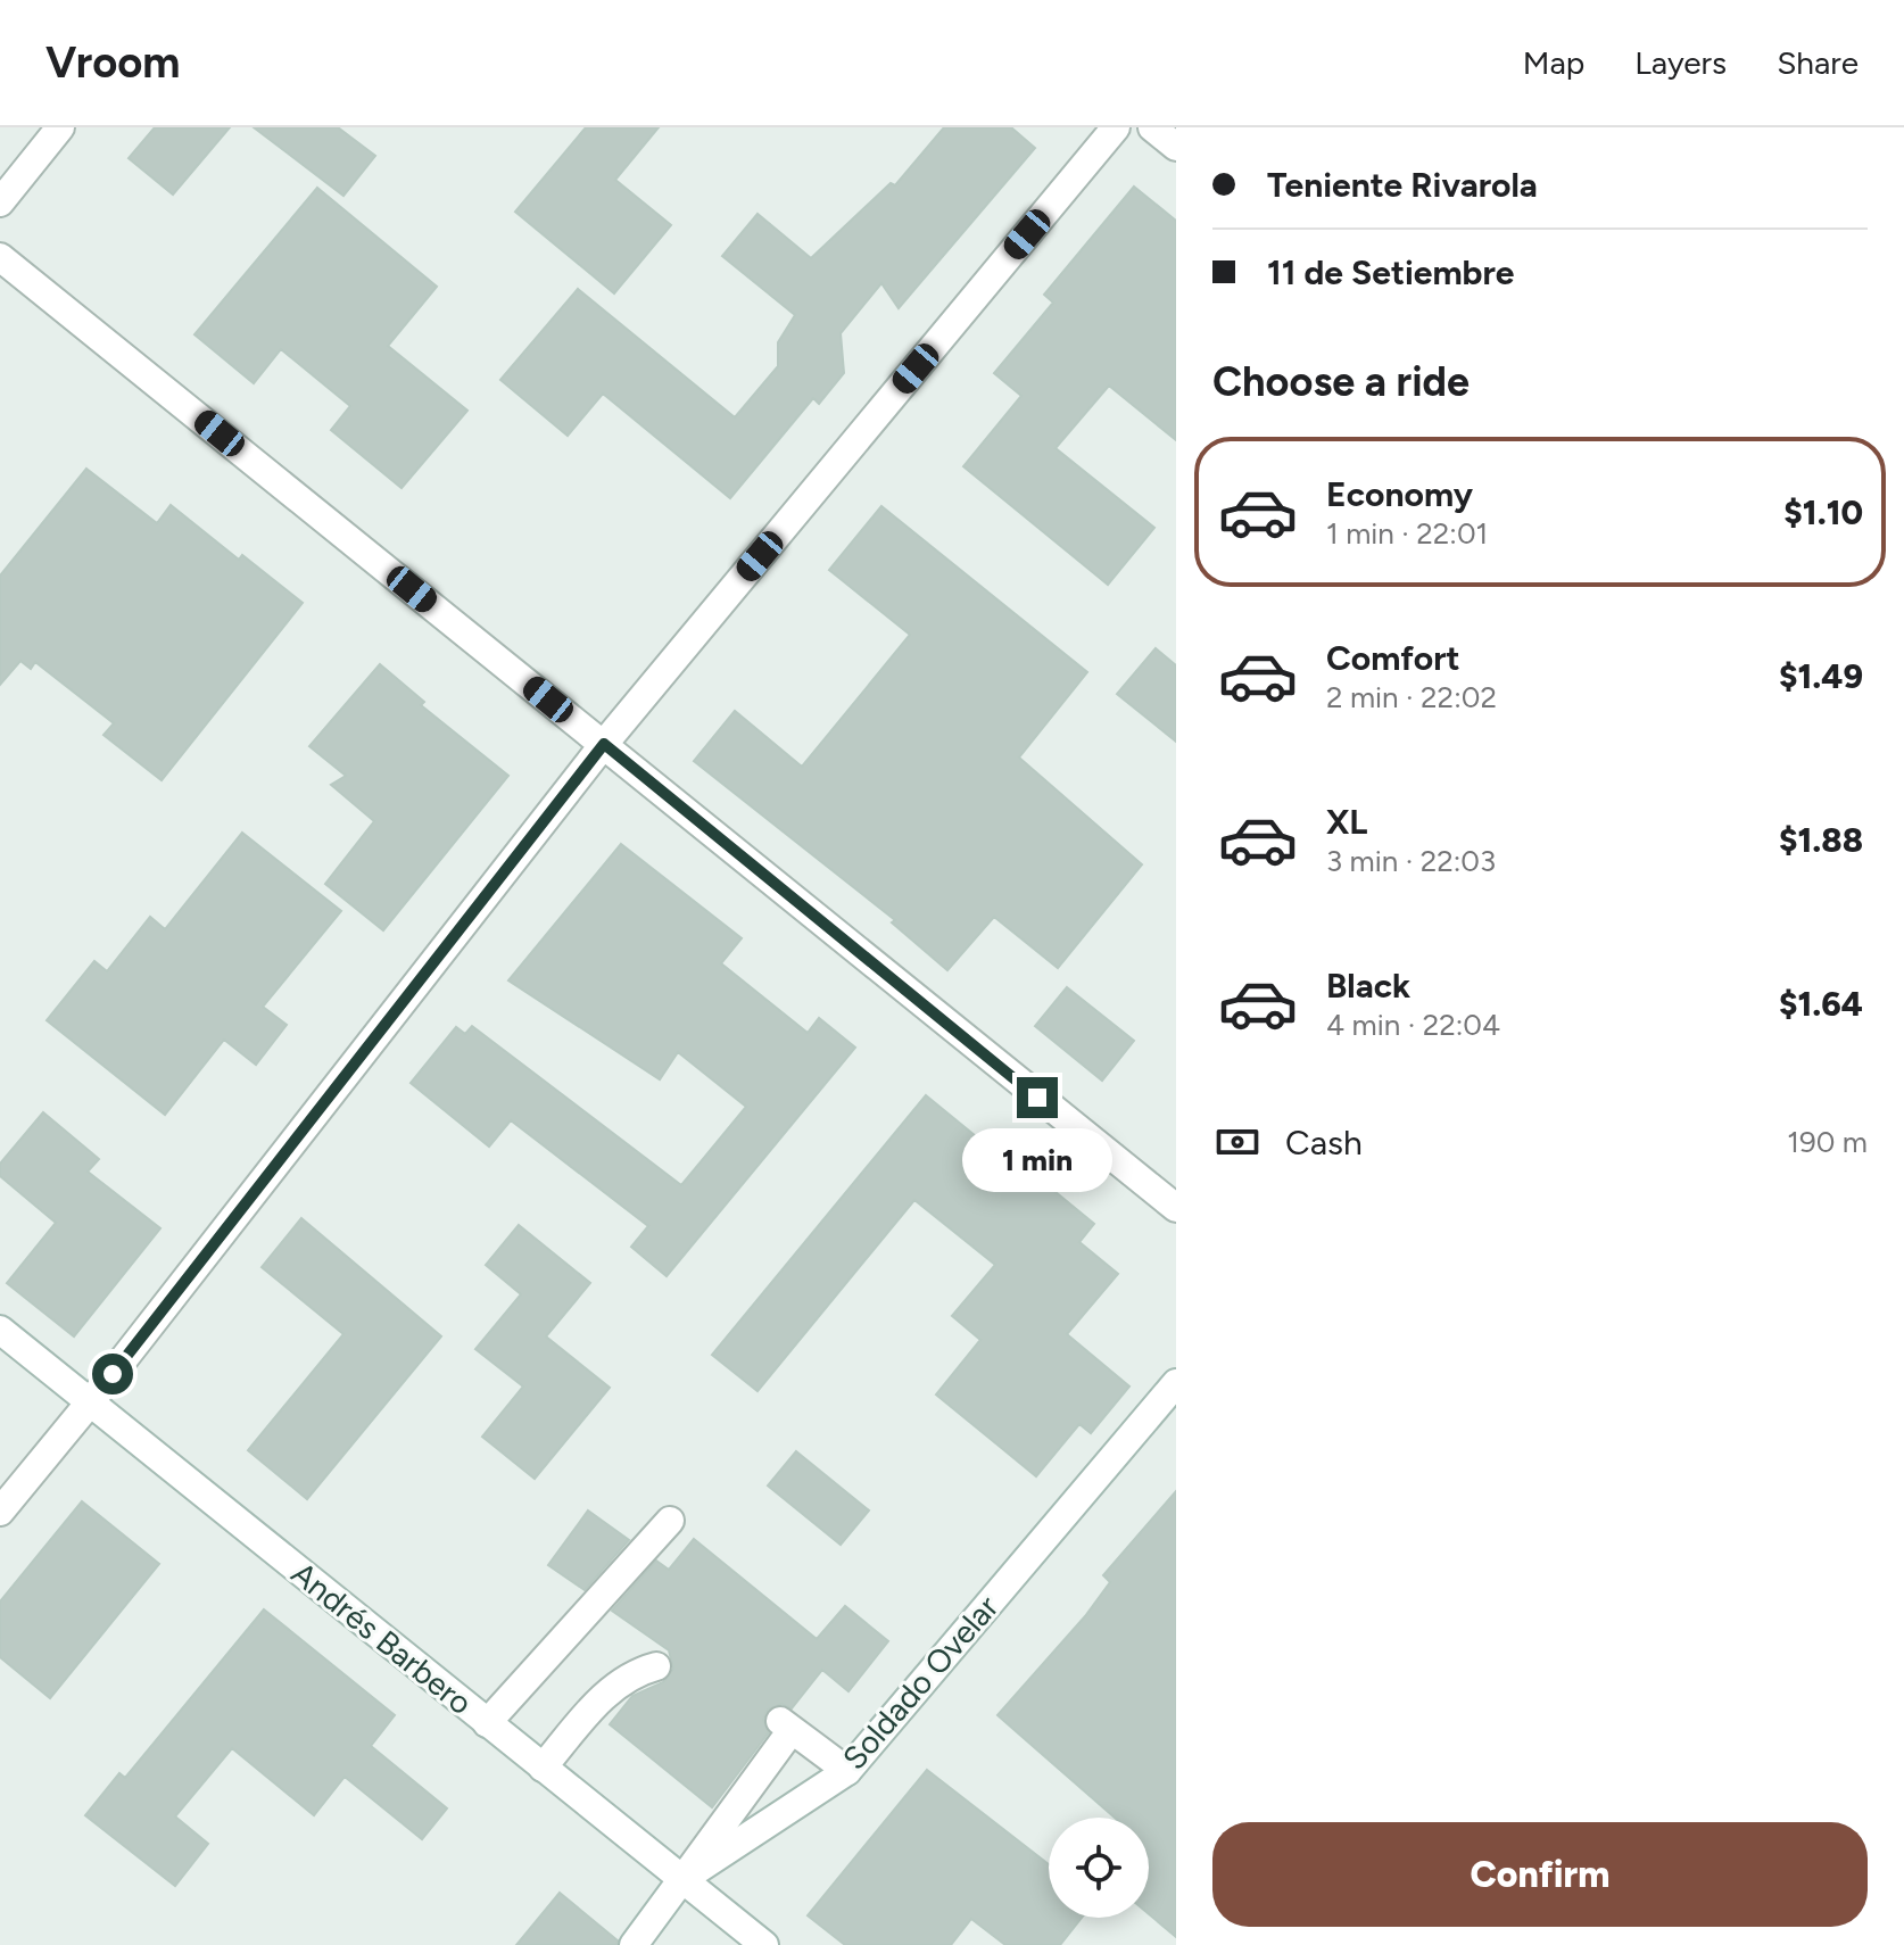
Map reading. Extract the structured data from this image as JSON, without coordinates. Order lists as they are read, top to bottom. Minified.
{"streets":{"street":["Andrés Barbero","Soldado Ovelar"]},"crossings":[["Andrés Barbero","Soldado Ovelar"]],"page":{"header":"Vroom","nav":["Map","Layers","Share"],"banner":["Teniente Rivarola","11 de Setiembre"],"heading":"Choose a ride","list":[{"name":"Economy","note":"1 min · 22:01","value":"$1.10"},{"name":"Comfort","note":"2 min · 22:02","value":"$1.49"},{"name":"XL","note":"3 min · 22:03","value":"$1.88"},{"name":"Black","note":"4 min · 22:04","value":"$1.64"}],"pay":["Cash","190 m"],"bubble":"1 min","buttons":"Confirm"}}
